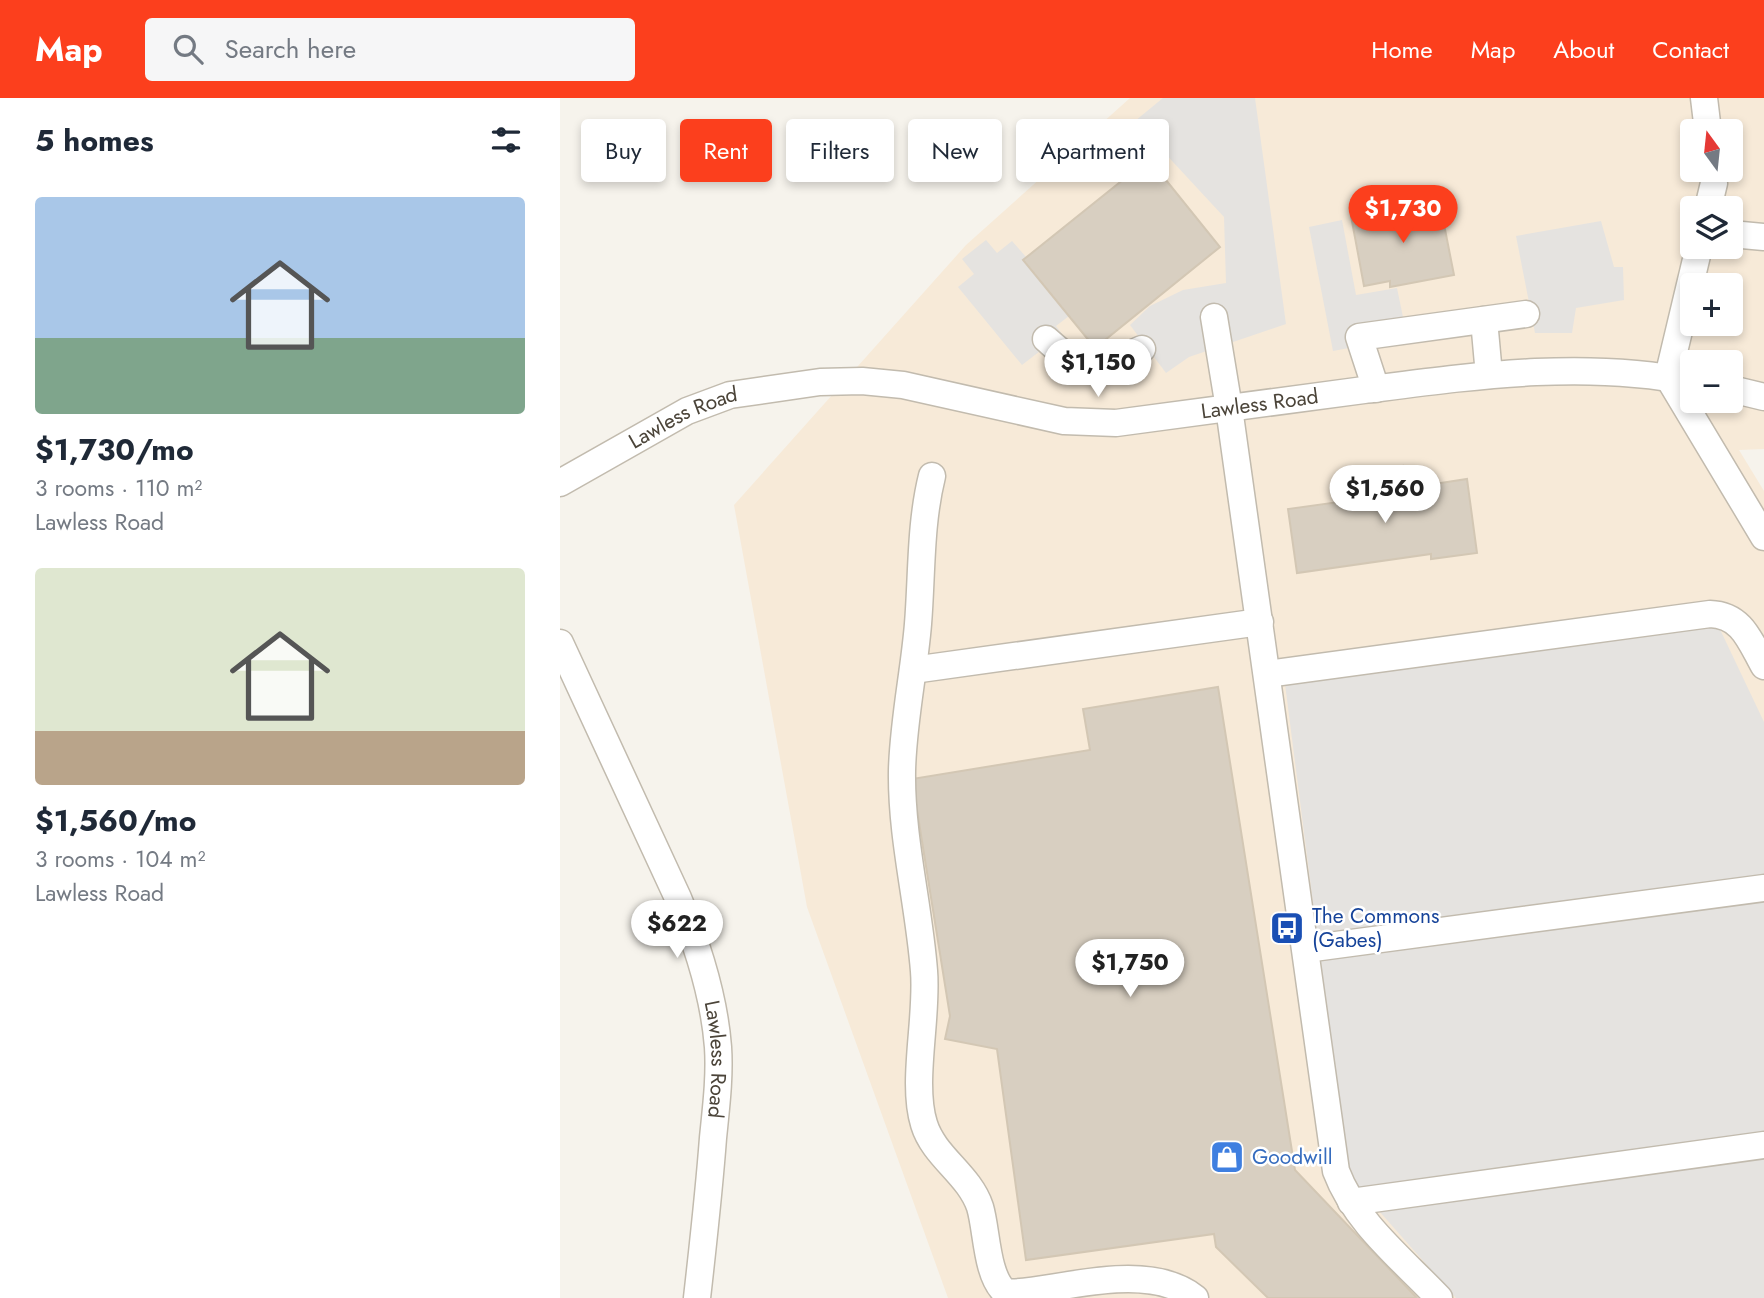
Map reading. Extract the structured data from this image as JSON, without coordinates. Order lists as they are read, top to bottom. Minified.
{"streets":{"street":["Lawless Road"]},"places":{"bus stop":["The Commons (Gabes)"],"shop":["Goodwill"]},"north":"top","page":{"header":"Map","search":"Search here","nav":["Home","Map","About","Contact"],"heading":"5 homes","map_buttons":["+","−"],"chip":["Buy","Rent","Filters","New","Apartment"],"list":[{"name":"$1,730/mo","note":"3 rooms · 110 m² · Lawless Road"},{"name":"$1,560/mo","note":"3 rooms · 104 m² · Lawless Road"}],"price":["$1,730","$1,150","$1,560","$622","$1,750"]}}
